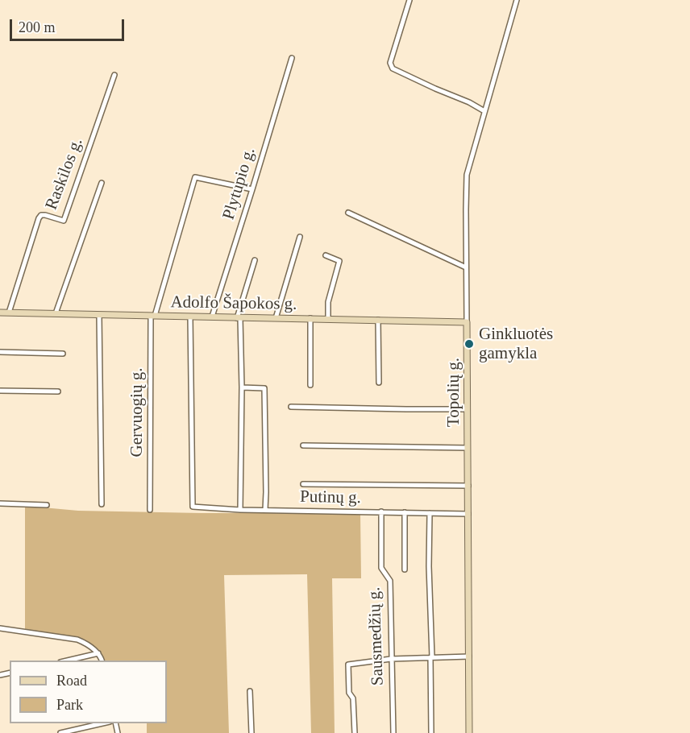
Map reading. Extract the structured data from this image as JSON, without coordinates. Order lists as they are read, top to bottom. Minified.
{"streets":{"street":["Raskilos g.","Plytupio g.","Adolfo Šapokos g.","Topolių g.","Gervuogių g.","Putinų g.","Sausmedžių g."]},"crossings":[["Raskilos g.","Adolfo Šapokos g."],["Plytupio g.","Adolfo Šapokos g."],["Plytupio g.","Gervuogių g."],["Adolfo Šapokos g.","Topolių g."],["Adolfo Šapokos g.","Gervuogių g."],["Adolfo Šapokos g.","Putinų g."],["Topolių g.","Putinų g."],["Putinų g.","Sausmedžių g."]],"places":["Ginkluotės gamykla"],"legend":["Road","Park"],"scale_bar":"200 m"}
